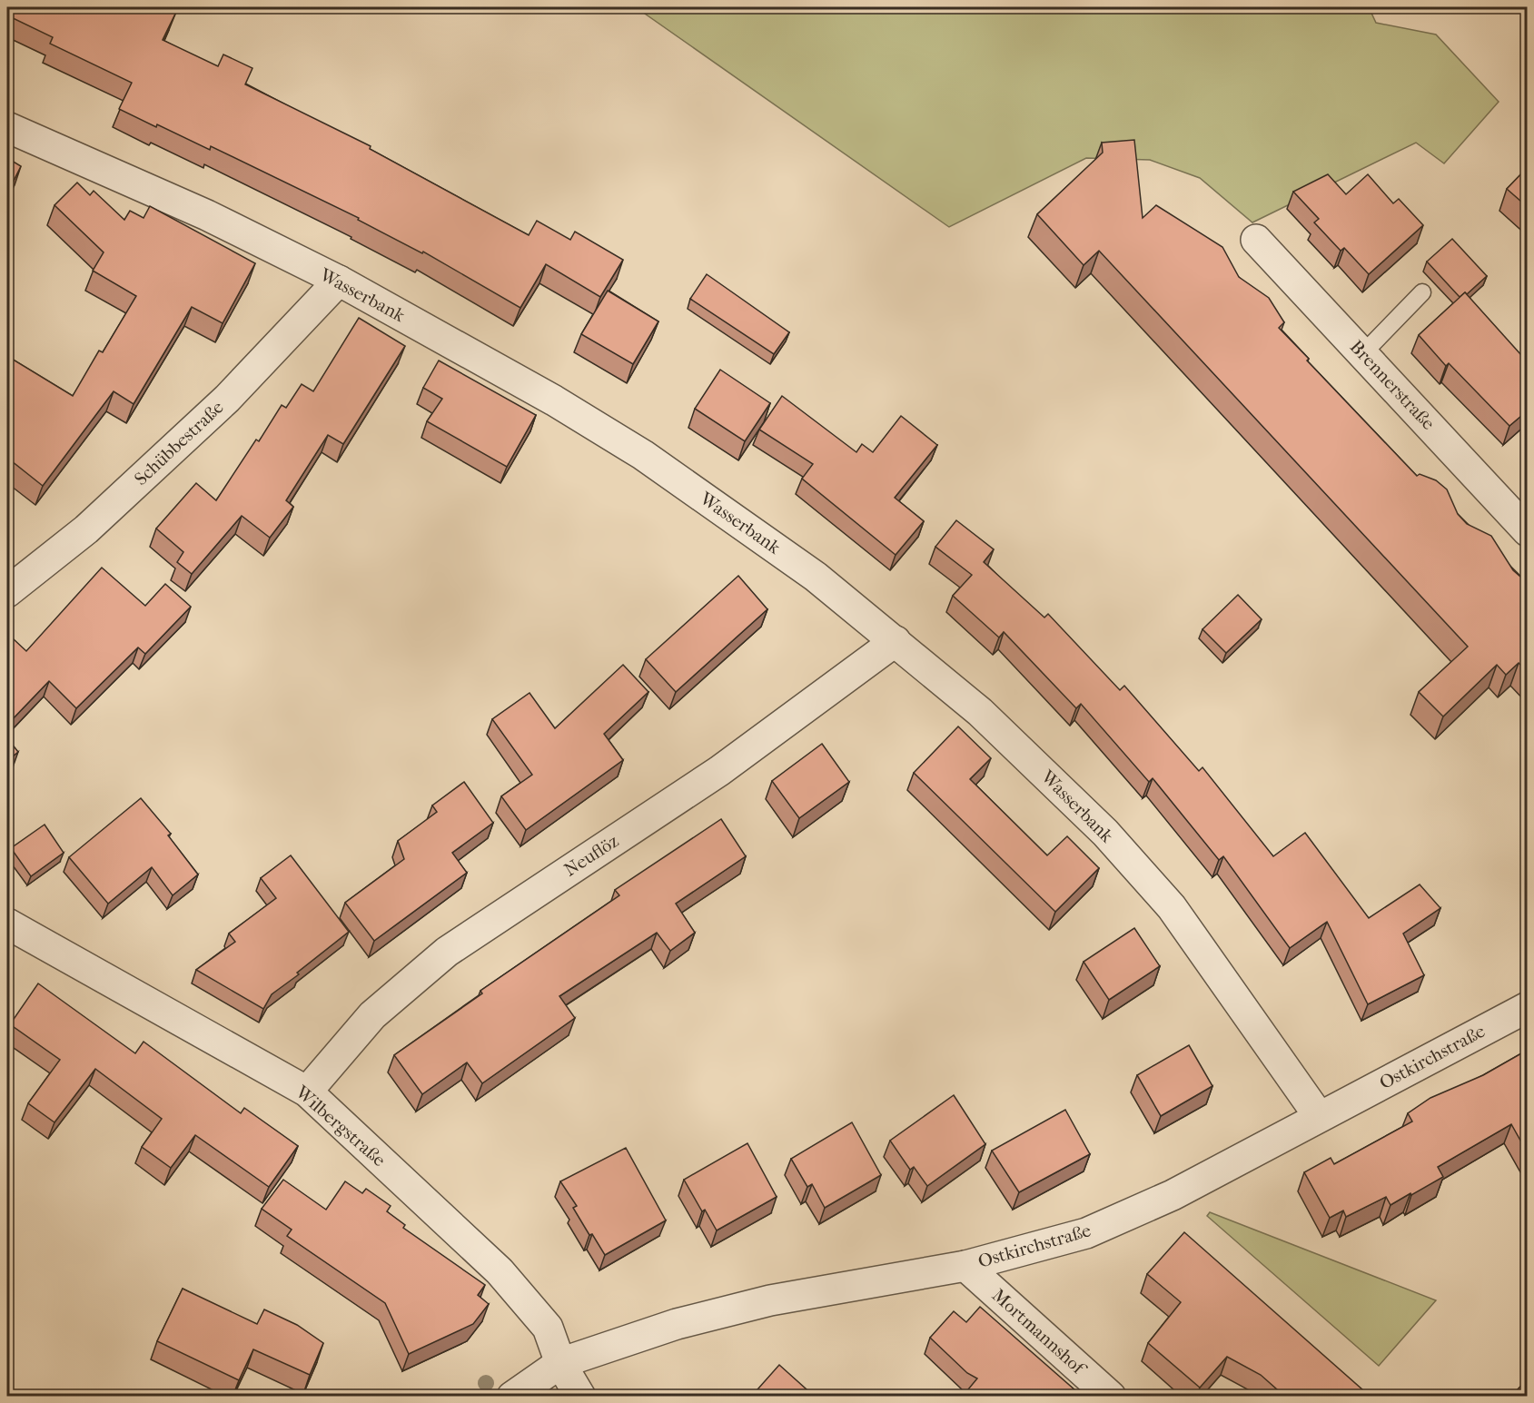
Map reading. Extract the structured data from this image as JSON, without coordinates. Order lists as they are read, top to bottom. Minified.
{"streets":{"street":["Wasserbank","Brennerstraße","Schübbestraße","Neuflöz","Ostkirchstraße","Wilbergstraße","Mortmannshof"]},"crossings":[["Wasserbank","Schübbestraße"],["Wasserbank","Neuflöz"],["Wasserbank","Ostkirchstraße"],["Neuflöz","Wilbergstraße"],["Ostkirchstraße","Wilbergstraße"],["Ostkirchstraße","Mortmannshof"]]}
